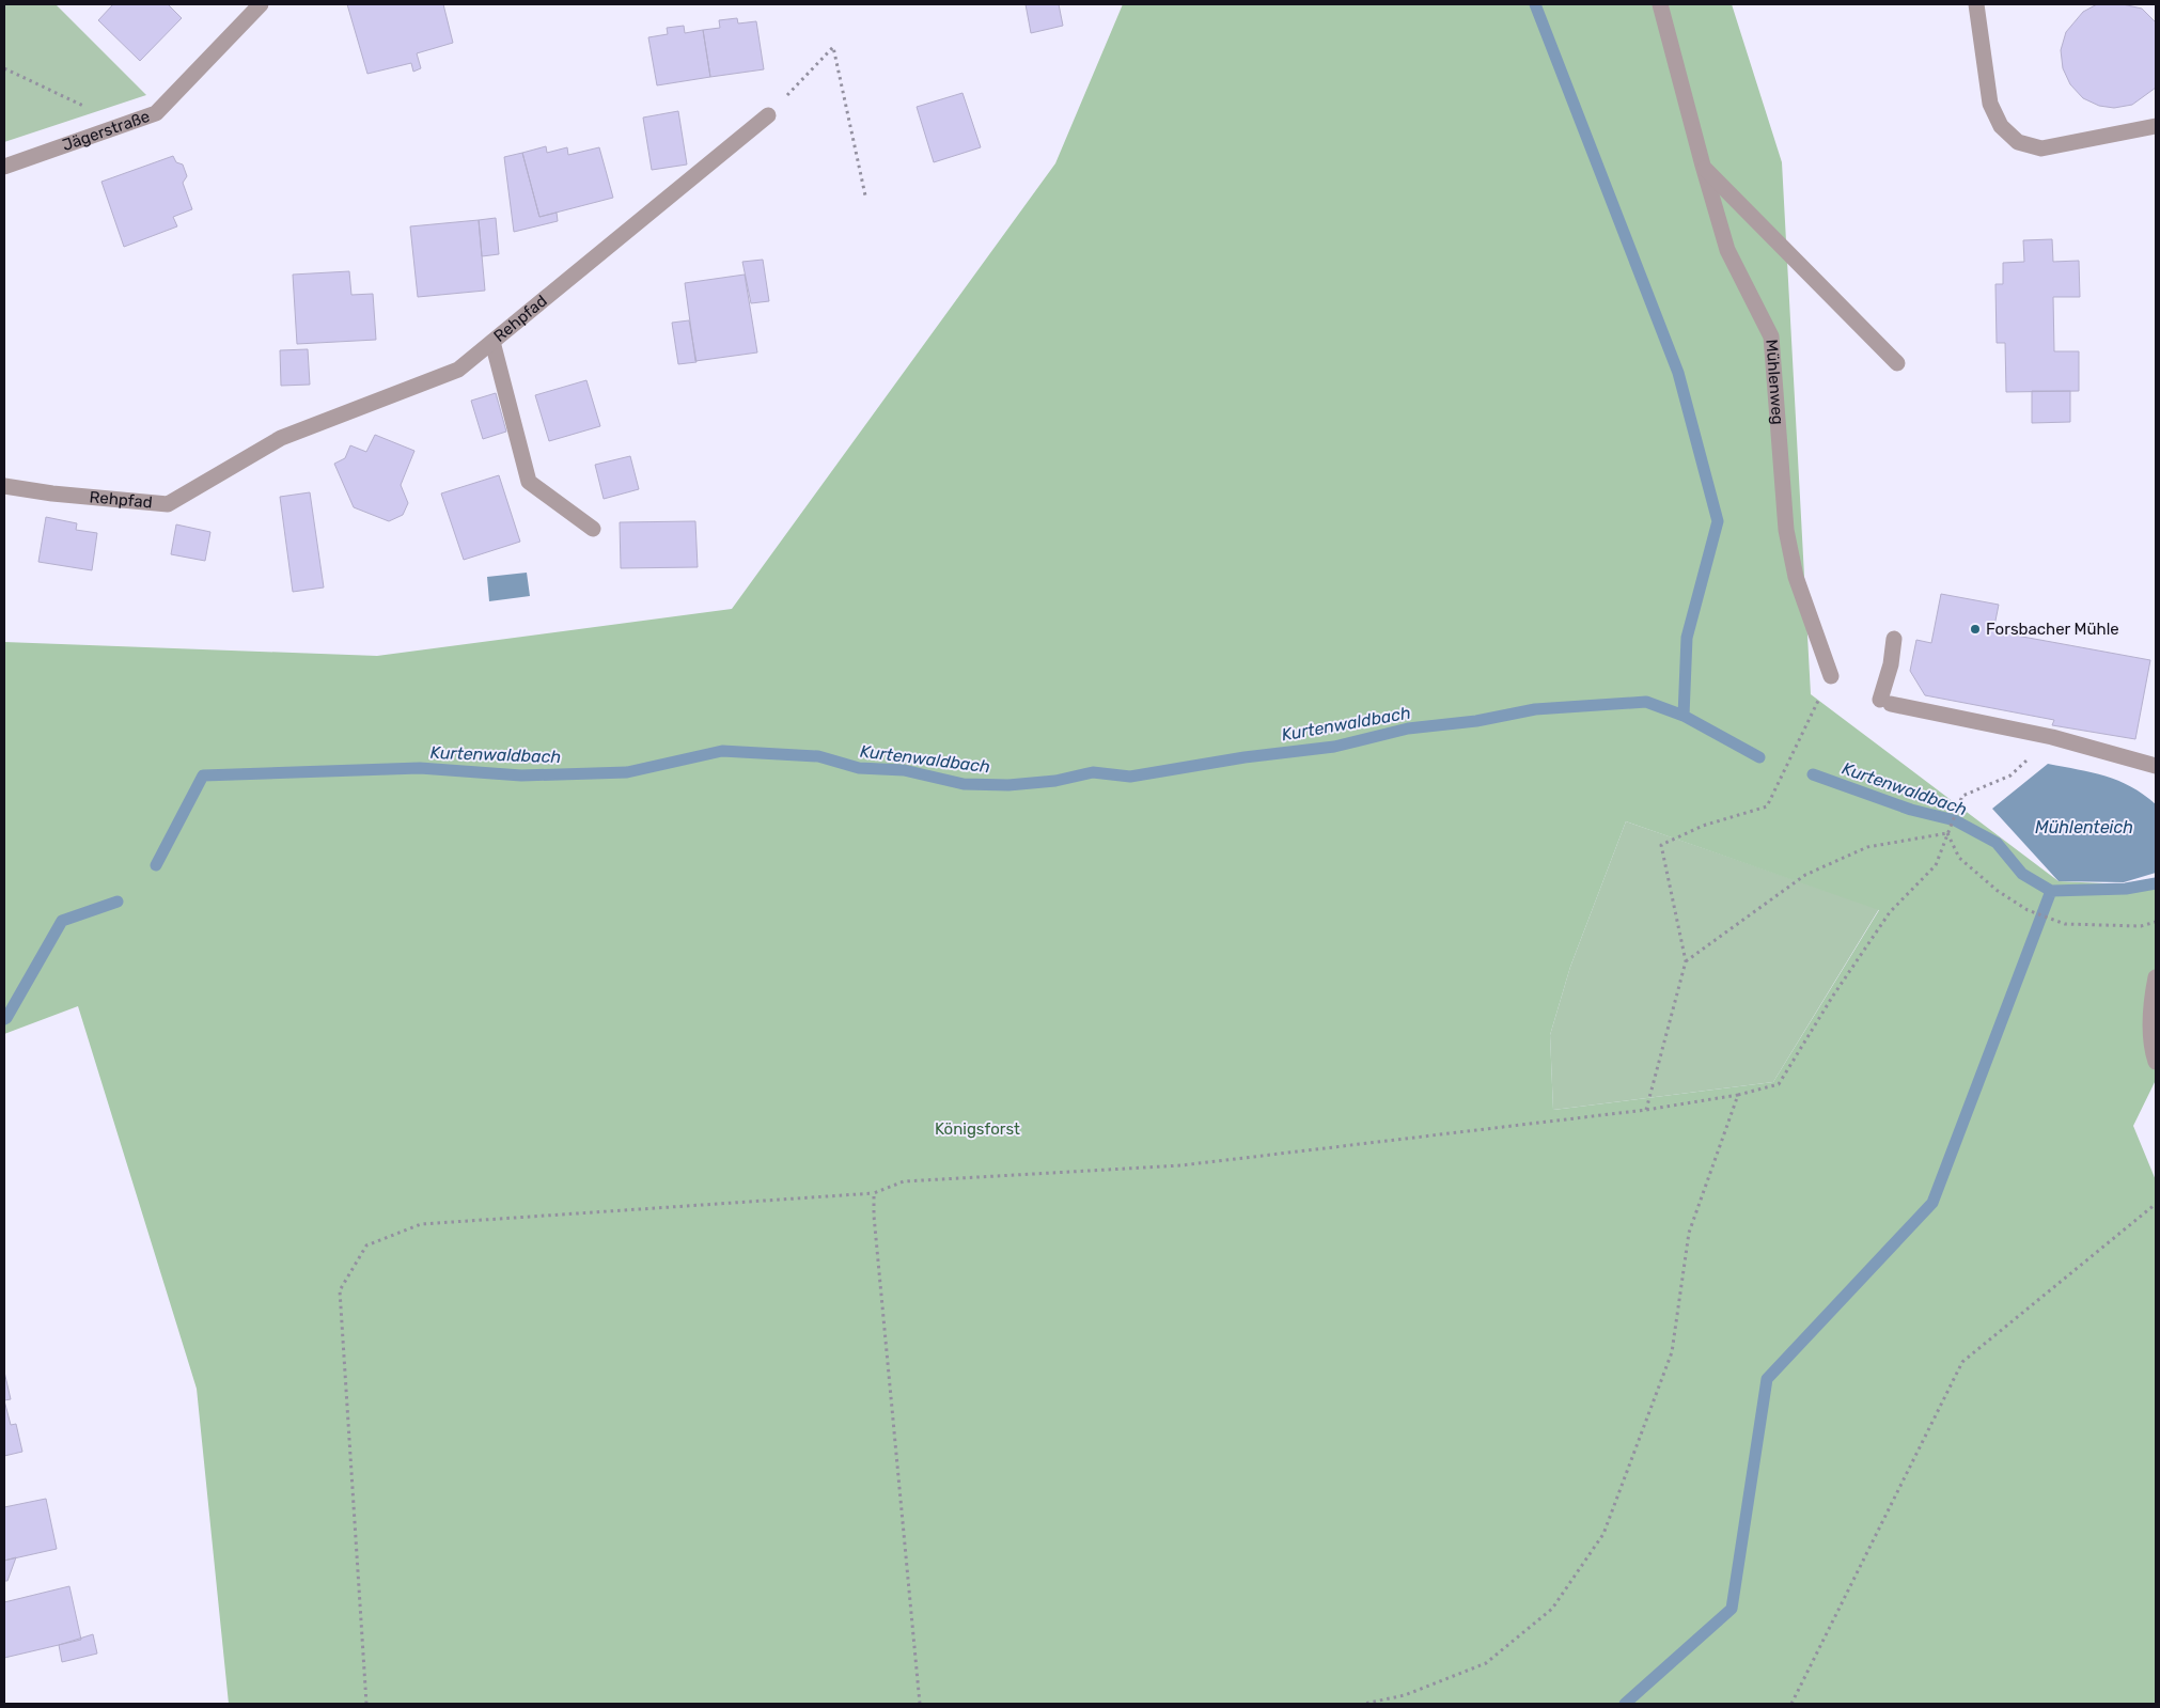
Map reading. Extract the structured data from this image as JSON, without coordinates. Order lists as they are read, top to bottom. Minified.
{"streets":{"street":["Jägerstraße","Rehpfad","Mühlenweg"]},"water":["Kurtenwaldbach","Mühlenteich"],"parks":["Königsforst"],"places":["Forsbacher Mühle"]}
